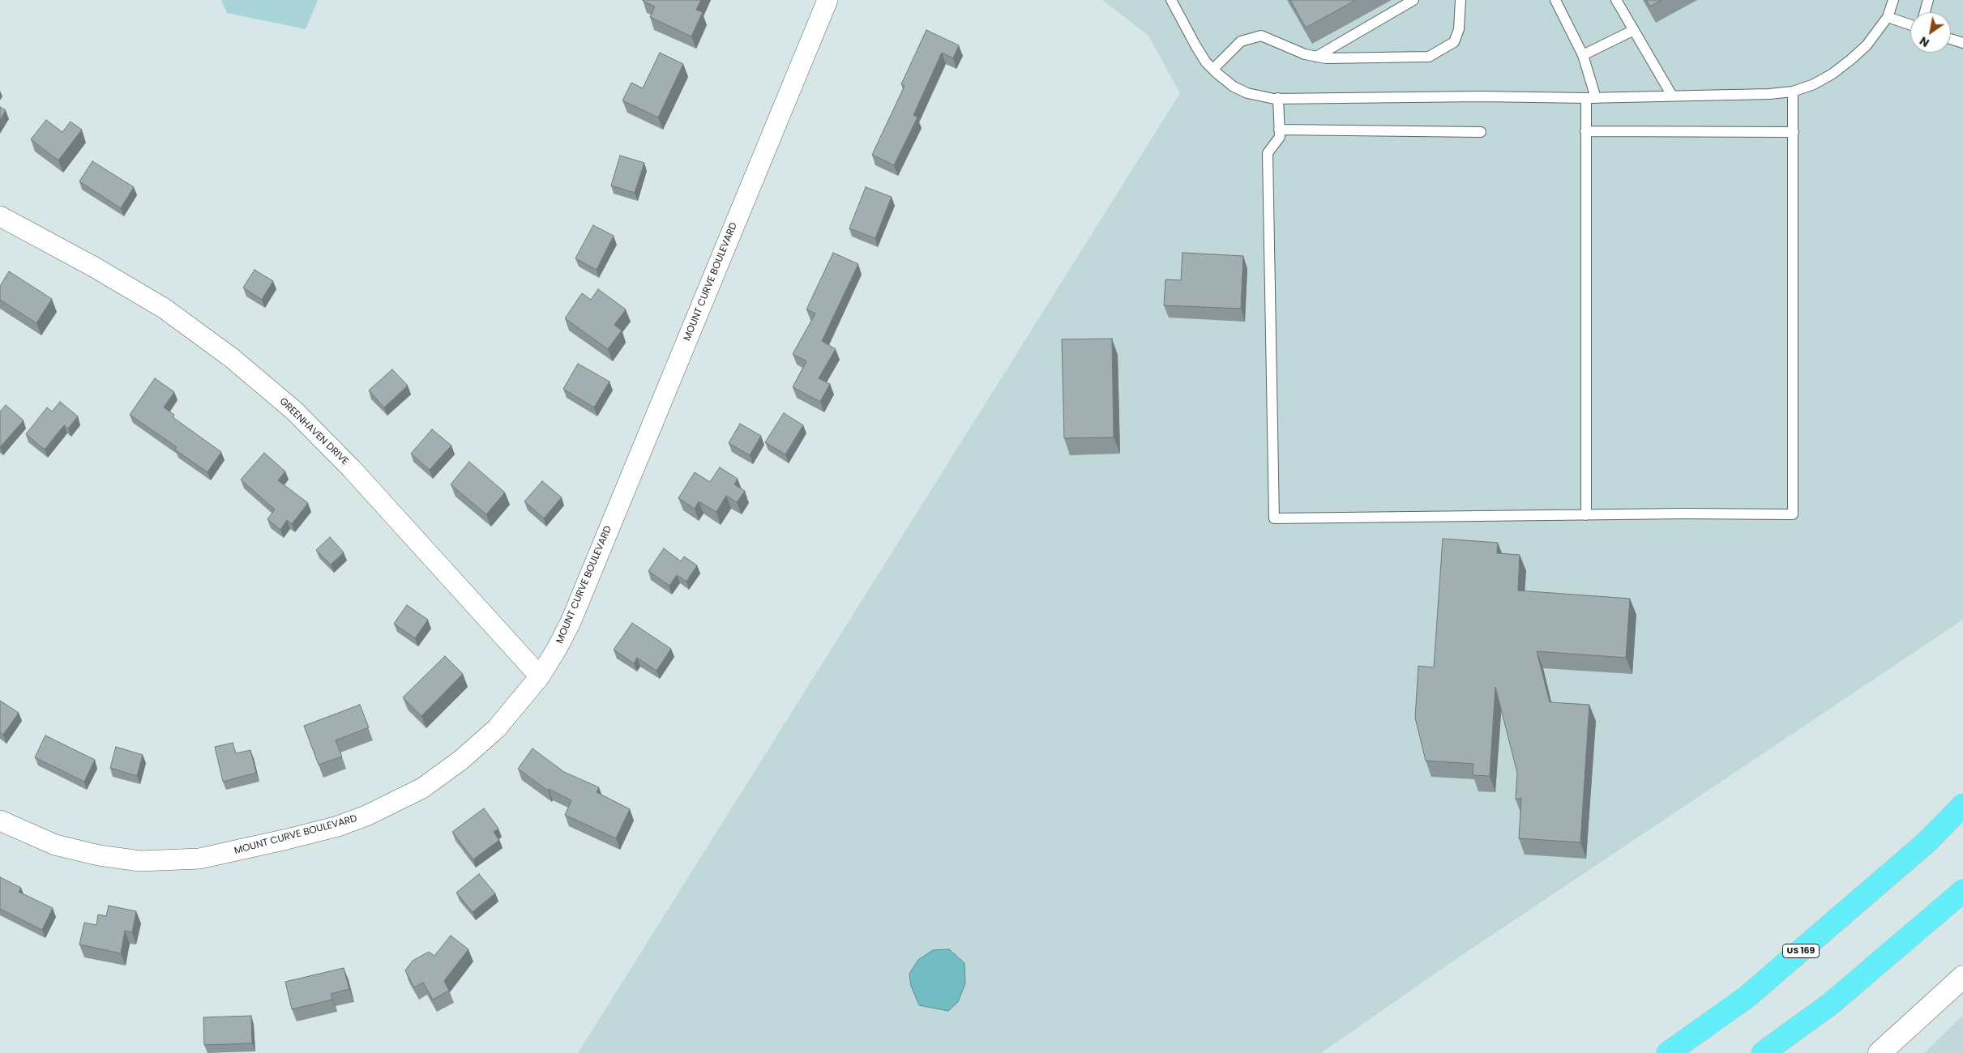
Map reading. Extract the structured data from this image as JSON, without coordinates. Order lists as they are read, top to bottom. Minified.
{"streets":{"highway":["US 169"],"street":["MOUNT CURVE BOULEVARD","GREENHAVEN DRIVE"]},"crossings":[["MOUNT CURVE BOULEVARD","GREENHAVEN DRIVE"]],"north":"bottom left"}
